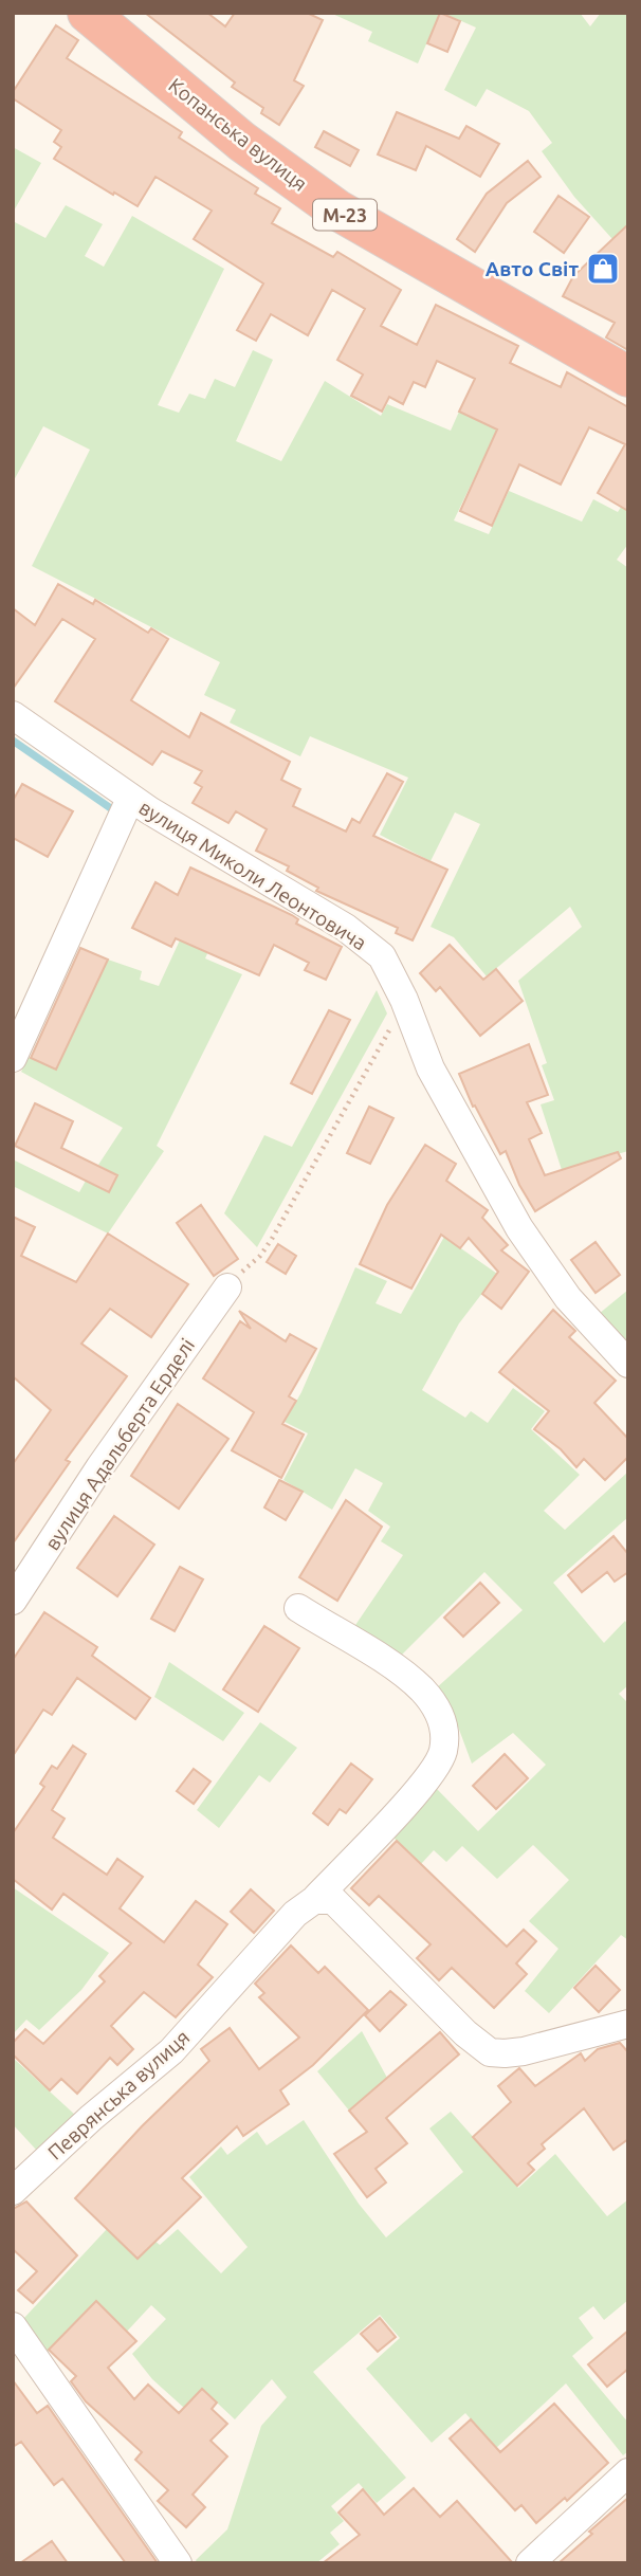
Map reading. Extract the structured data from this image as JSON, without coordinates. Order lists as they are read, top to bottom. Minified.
{"streets":{"highway":["Копанська вулиця","М-23"],"street":["вулиця Миколи Леонтовича","вулиця Адальберта Ерделі","Певрянська вулиця"]},"places":{"shop":["Авто Світ"]}}
